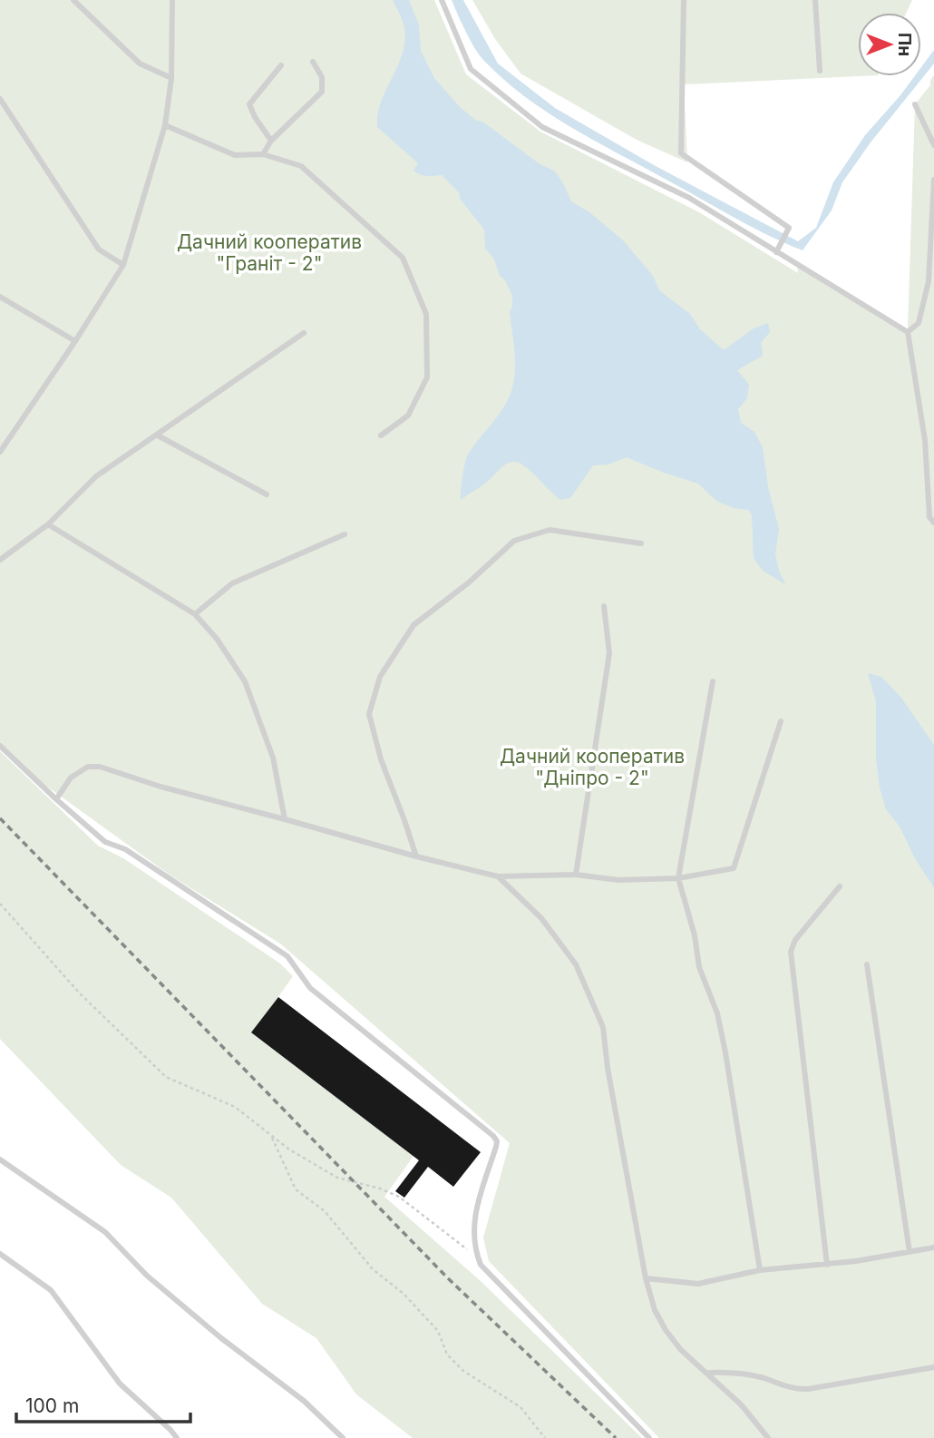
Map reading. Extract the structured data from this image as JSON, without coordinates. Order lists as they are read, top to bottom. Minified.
{"parks":["Дачний кооператив \"Граніт - 2\"","Дачний кооператив \"Дніпро - 2\""],"scale_bar":"100 m","north":"right"}
